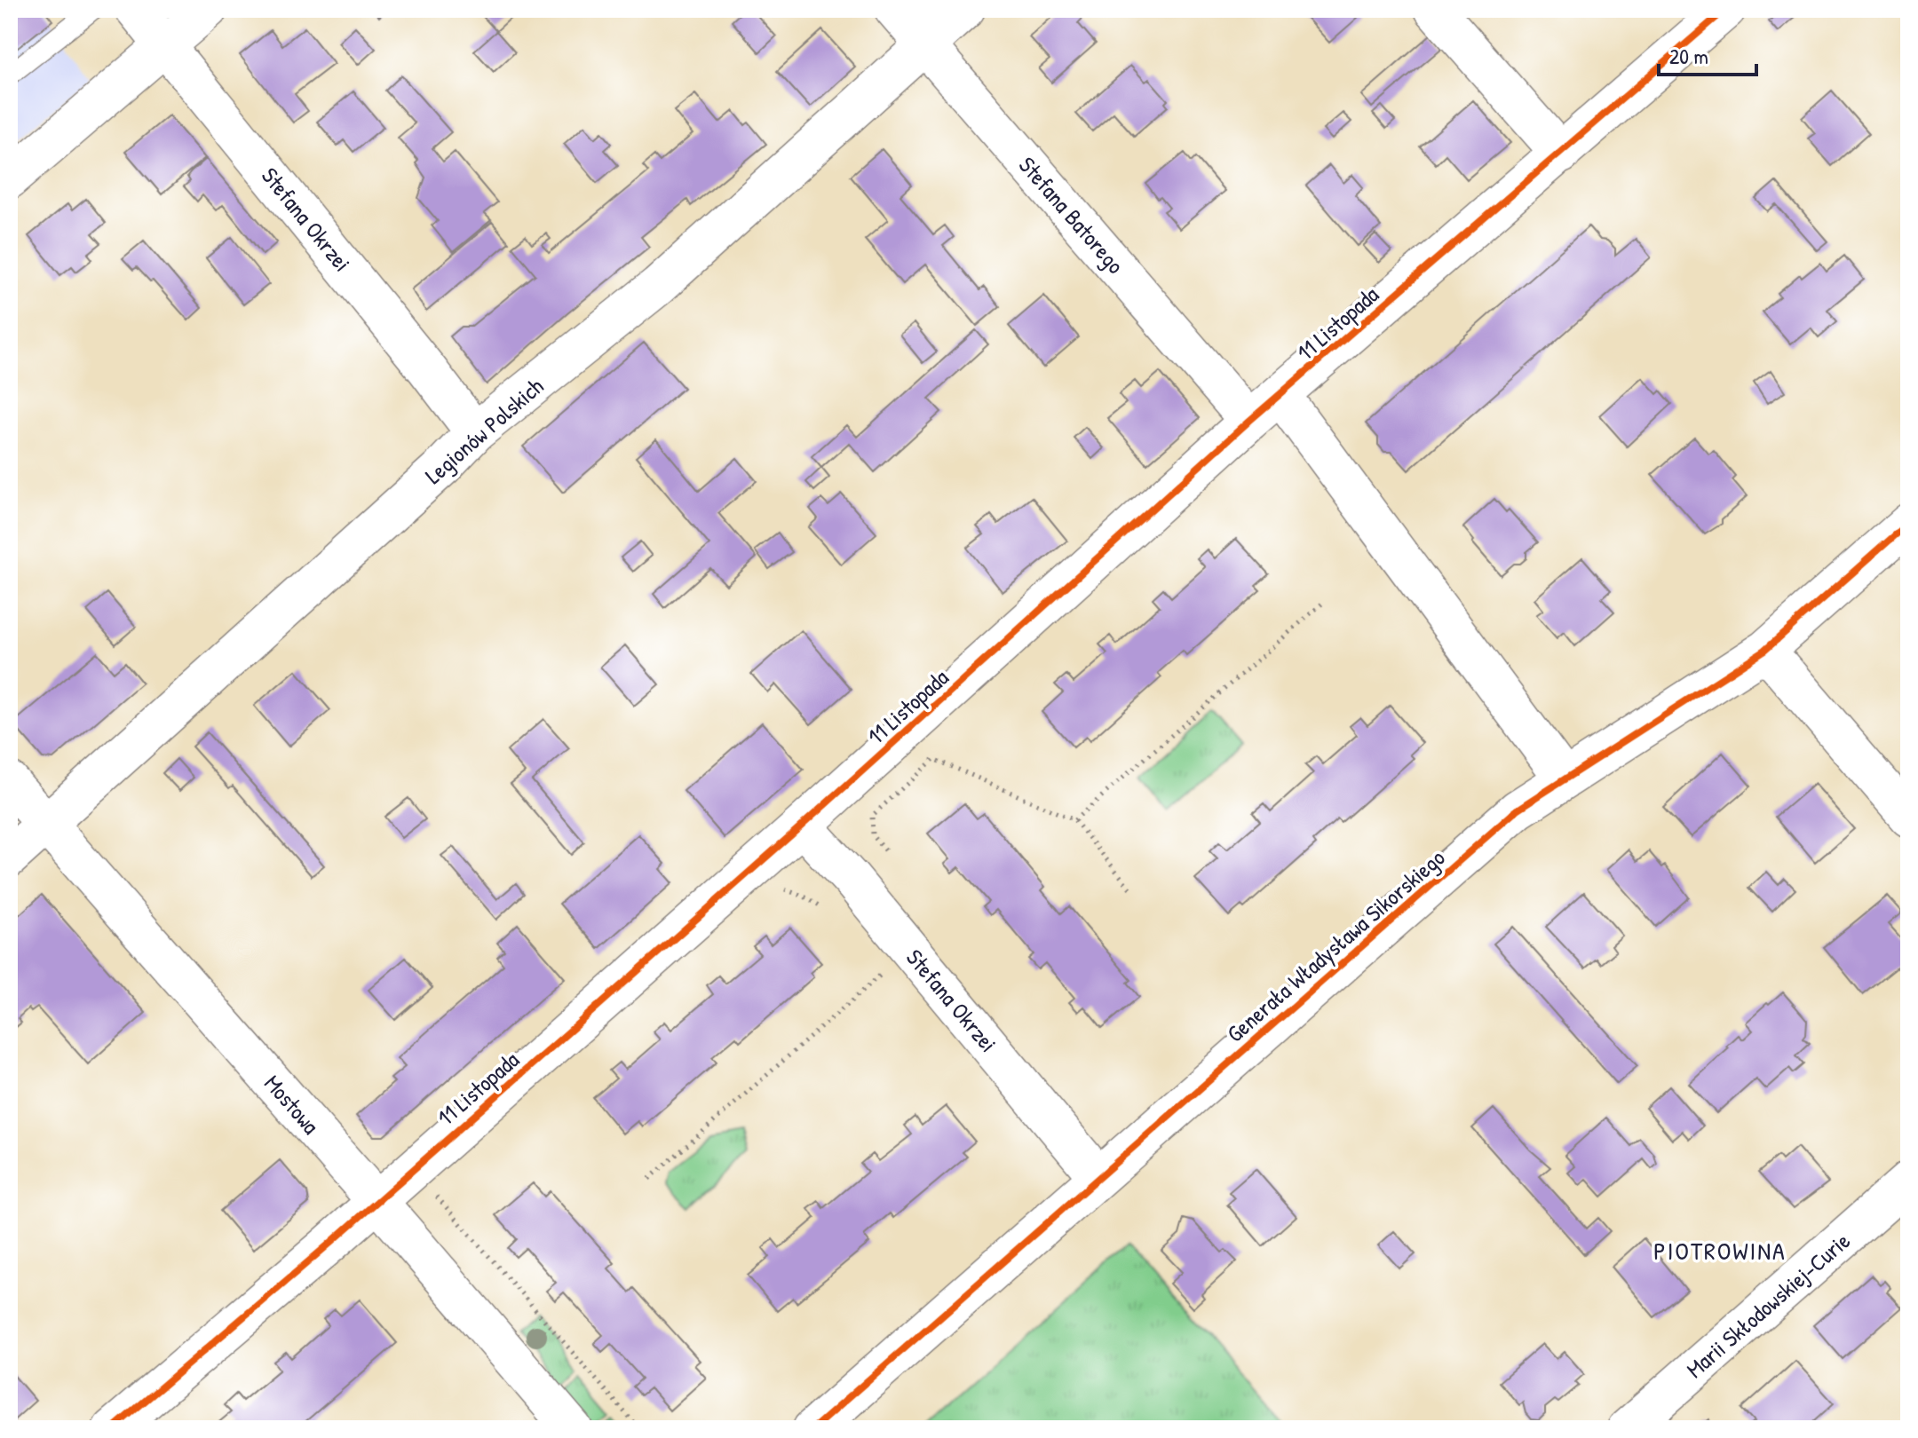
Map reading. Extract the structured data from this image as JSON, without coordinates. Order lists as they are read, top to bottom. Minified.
{"streets":{"street":["Stefana Batorego","Stefana Okrzei","11 Listopada","Legionów Polskich","Generała Władysława Sikorskiego","Mostowa","Marii Skłodowskiej-Curie"]},"crossings":[["Stefana Batorego","11 Listopada"],["Stefana Batorego","Legionów Polskich"],["Stefana Okrzei","11 Listopada"],["Stefana Okrzei","Legionów Polskich"],["Stefana Okrzei","Generała Władysława Sikorskiego"],["11 Listopada","Mostowa"],["Legionów Polskich","Mostowa"]],"districts":["PIOTROWINA"],"scale_bar":"20 m"}
